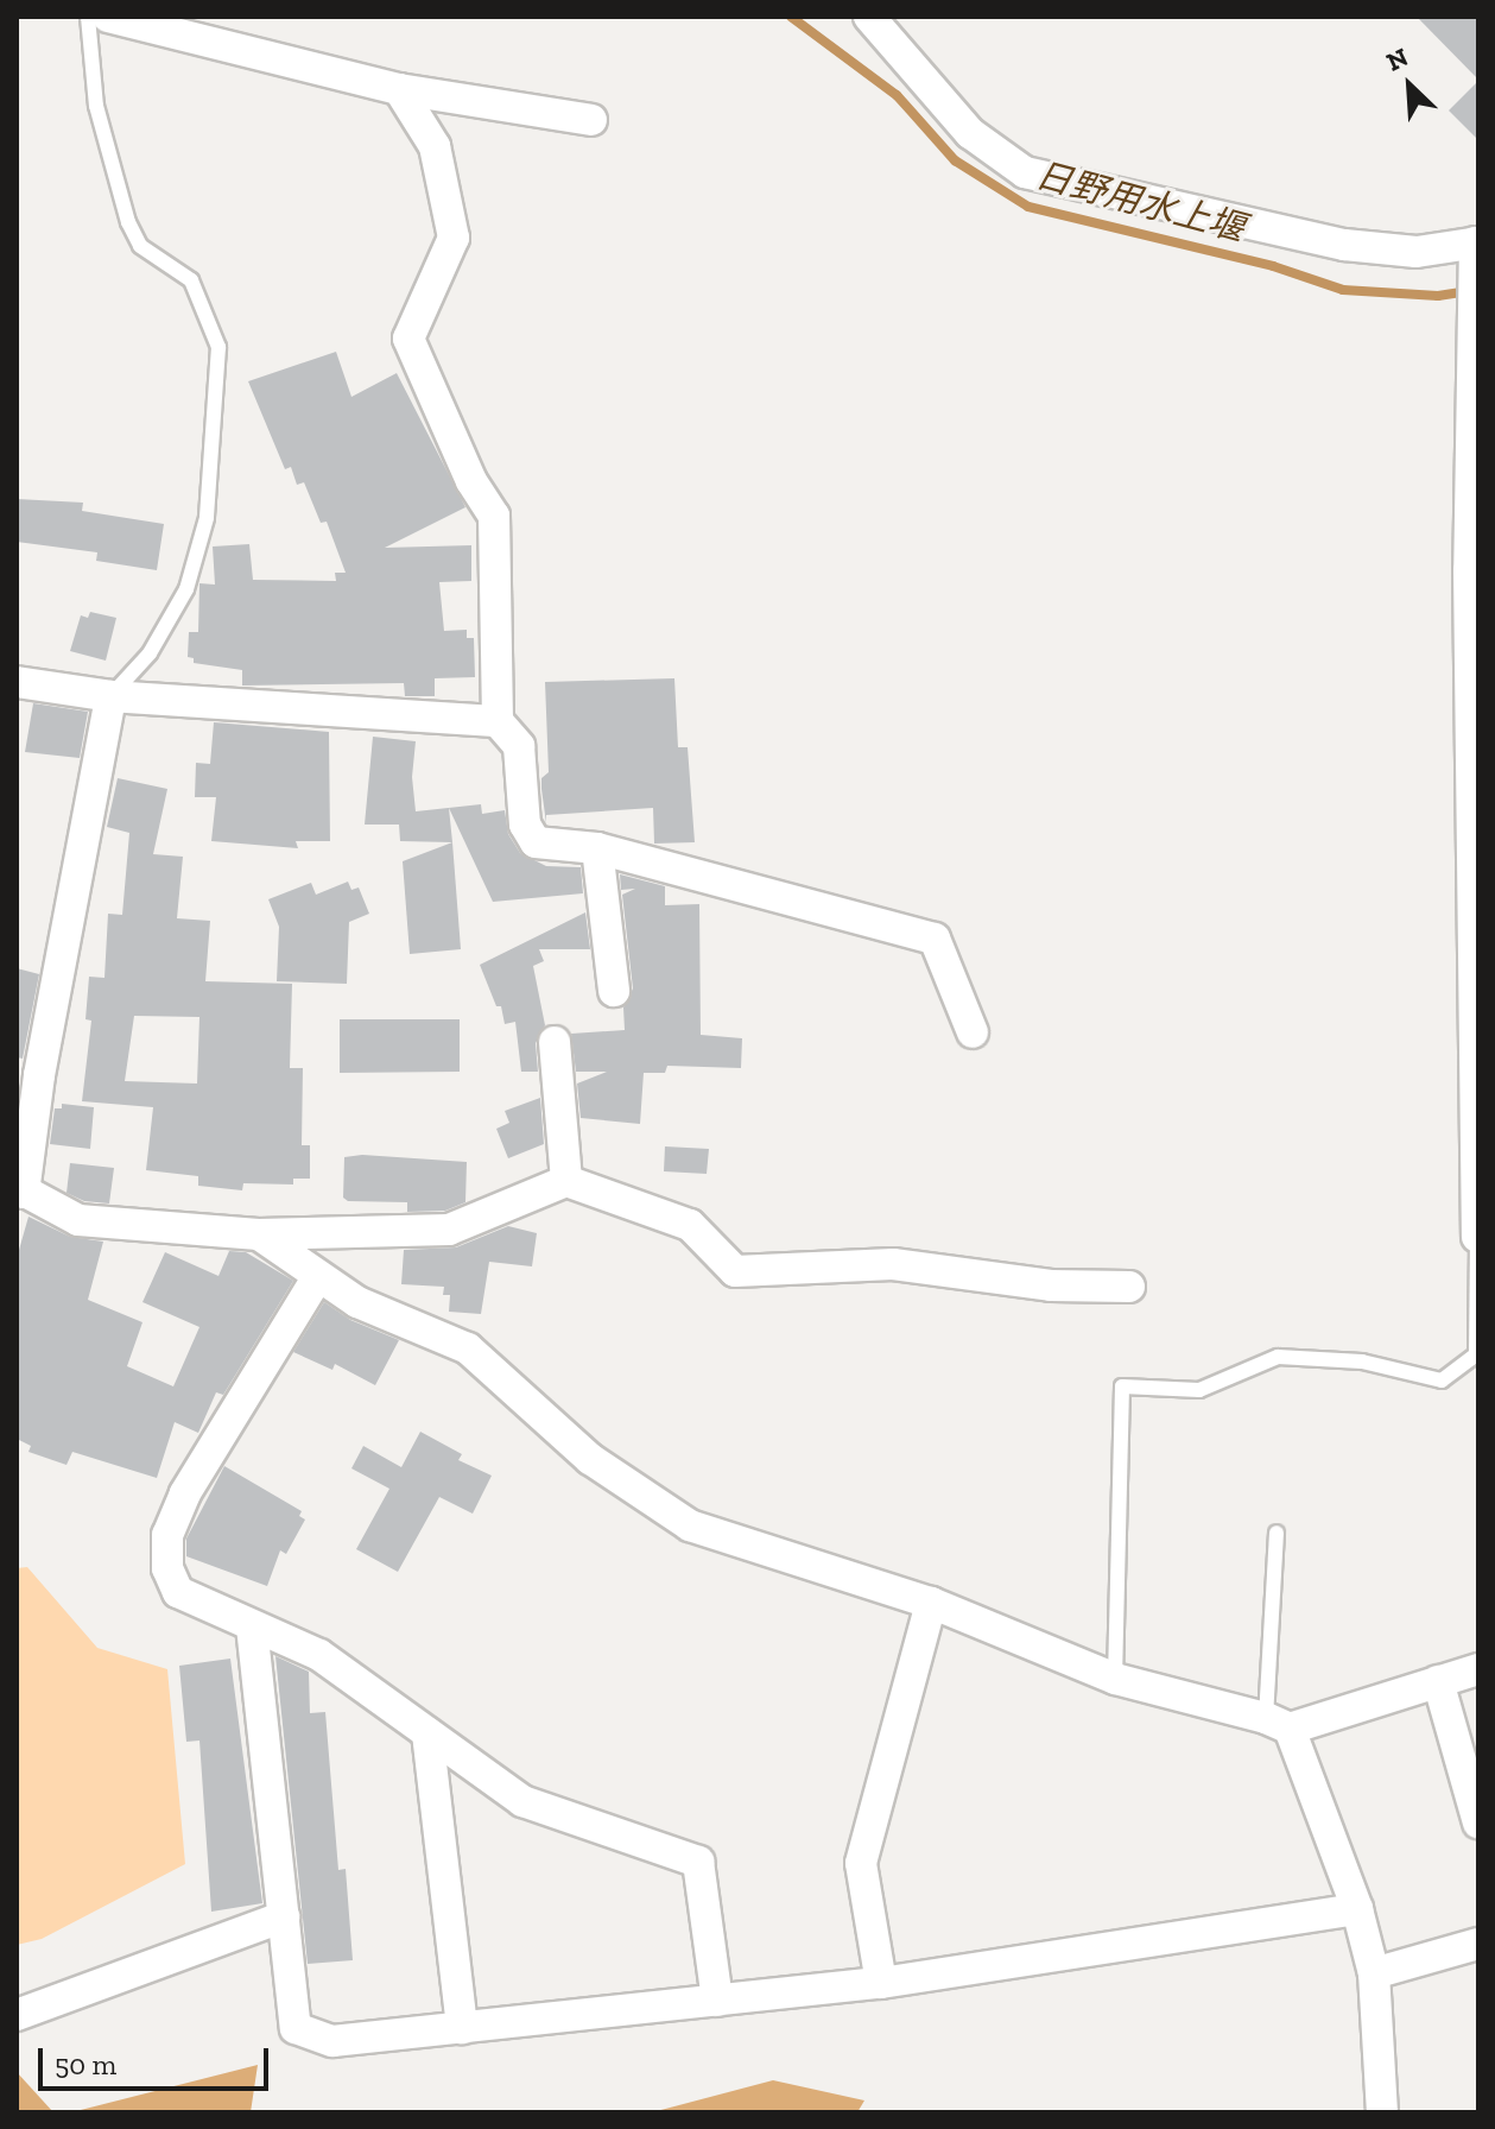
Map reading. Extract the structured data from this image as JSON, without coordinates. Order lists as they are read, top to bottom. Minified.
{"water":["日野用水上堰"],"scale_bar":"50 m","north":"top left"}
